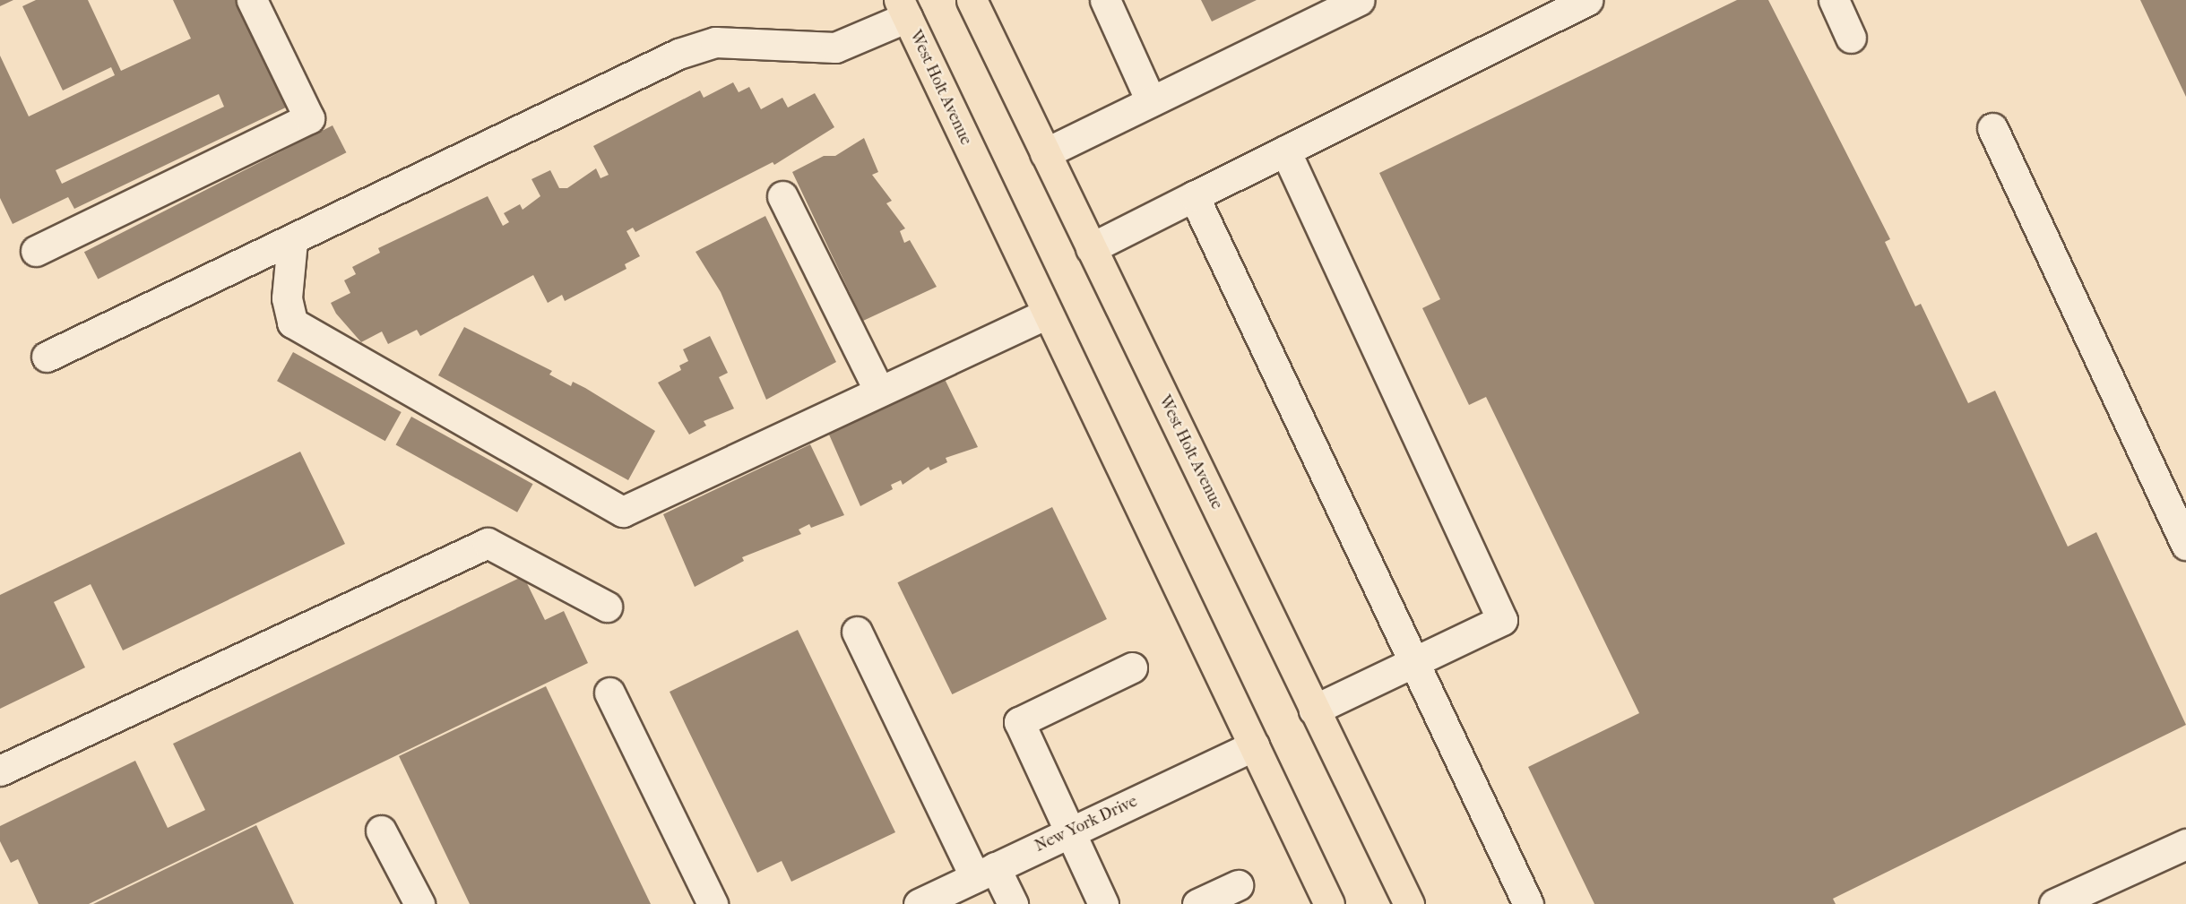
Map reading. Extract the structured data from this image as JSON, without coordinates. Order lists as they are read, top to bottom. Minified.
{"streets":{"main road":["West Holt Avenue"],"street":["New York Drive"]},"crossings":[["West Holt Avenue","New York Drive"]]}
